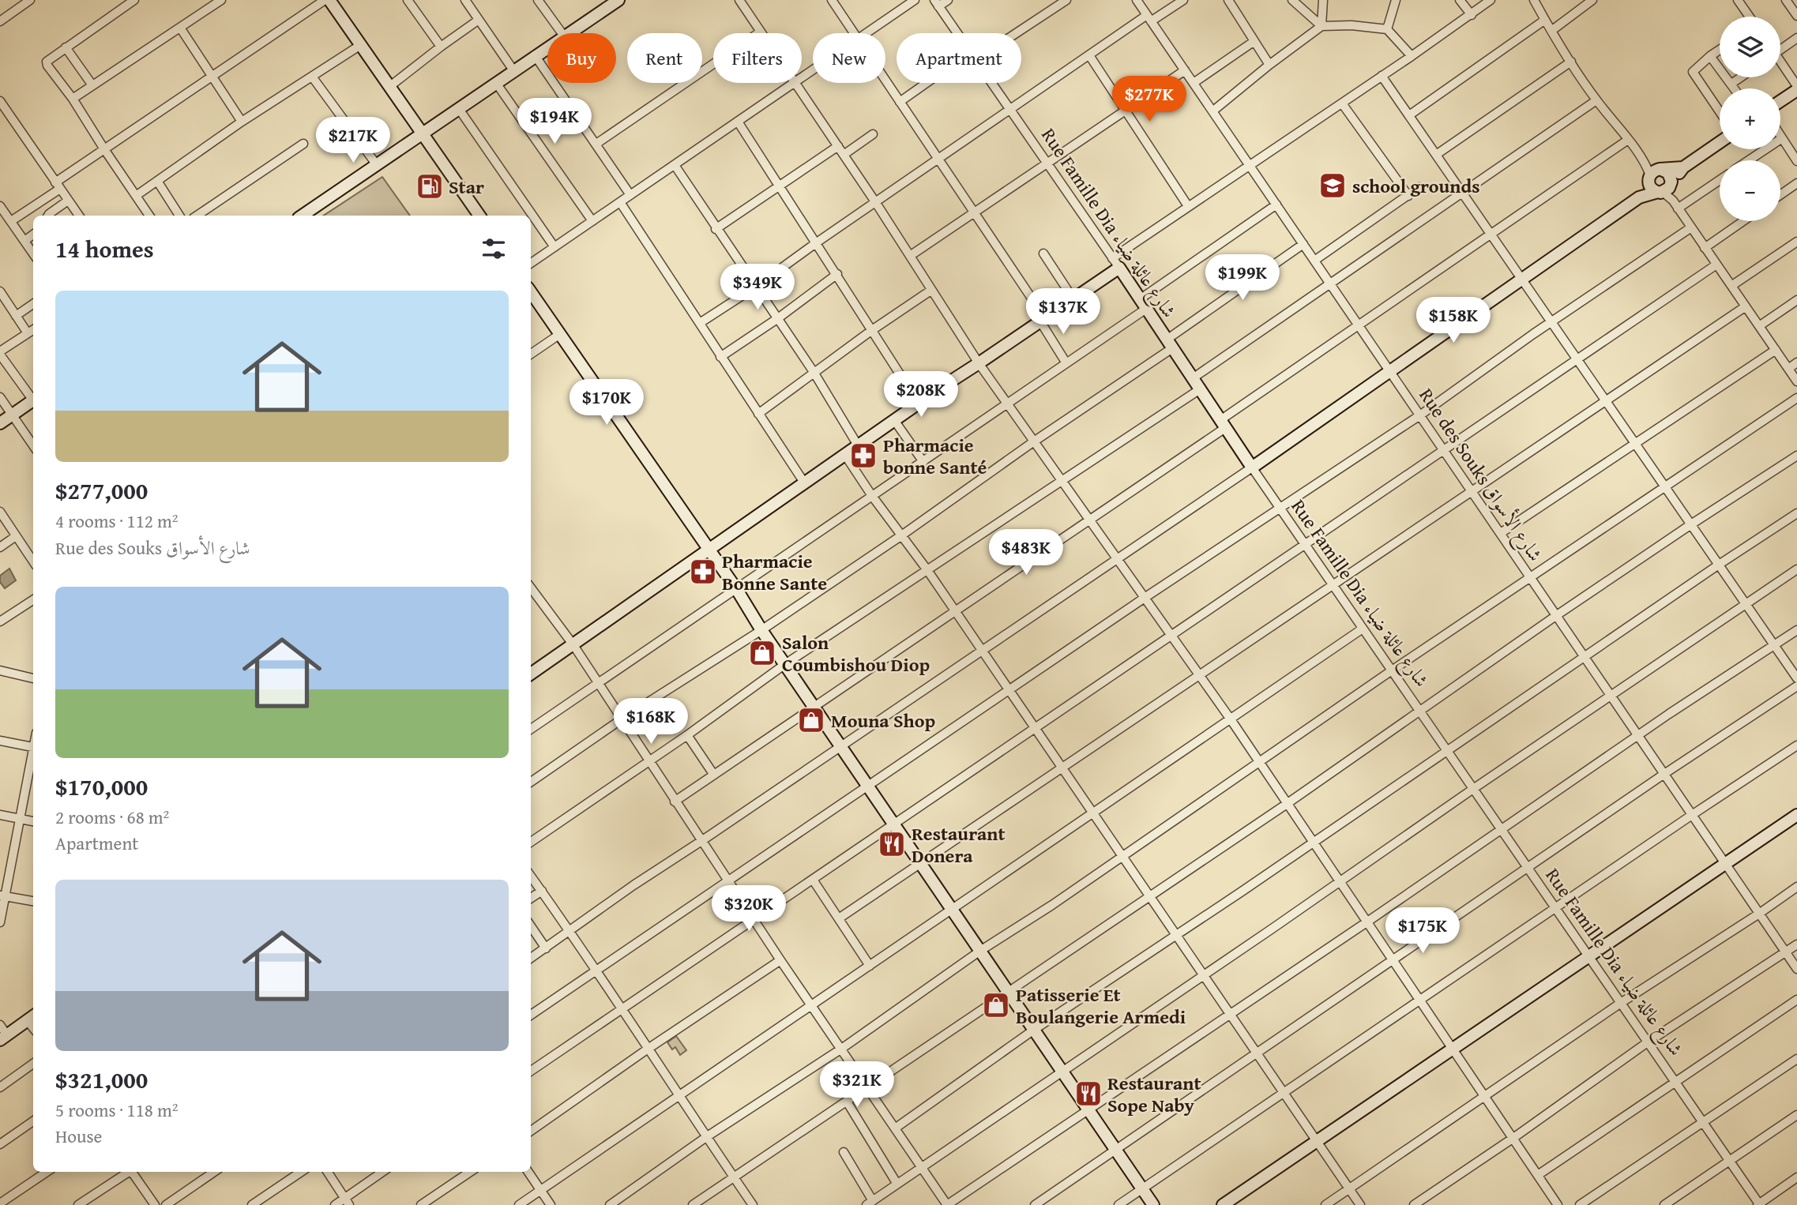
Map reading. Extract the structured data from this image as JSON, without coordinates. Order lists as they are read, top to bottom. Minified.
{"streets":{"street":["Rue Famille Dia شارع عائلة ضياء","Rue des Souks شارع الأسواق"]},"places":{"school or university":["school grounds"],"fuel station":["Star"],"pharmacy":["Pharmacie bonne Santé","Pharmacie Bonne Sante"],"shop":["Salon Coumbishou Diop","Mouna Shop","Patisserie Et Boulangerie Armedi"],"restaurant":["Restaurant Donera","Restaurant Sope Naby"]},"page":{"map_buttons":["+","−"],"chip":["Buy","Rent","Filters","New","Apartment"],"price":["$277K","$194K","$217K","$199K","$349K","$137K","$158K","$208K","$170K","$483K","$168K","$320K","$175K","$321K"],"heading":"14 homes","list":[{"name":"$277,000","note":"4 rooms · 112 m² · Rue des Souks شارع الأسواق"},{"name":"$170,000","note":"2 rooms · 68 m² · Apartment"},{"name":"$321,000","note":"5 rooms · 118 m² · House"}]}}
